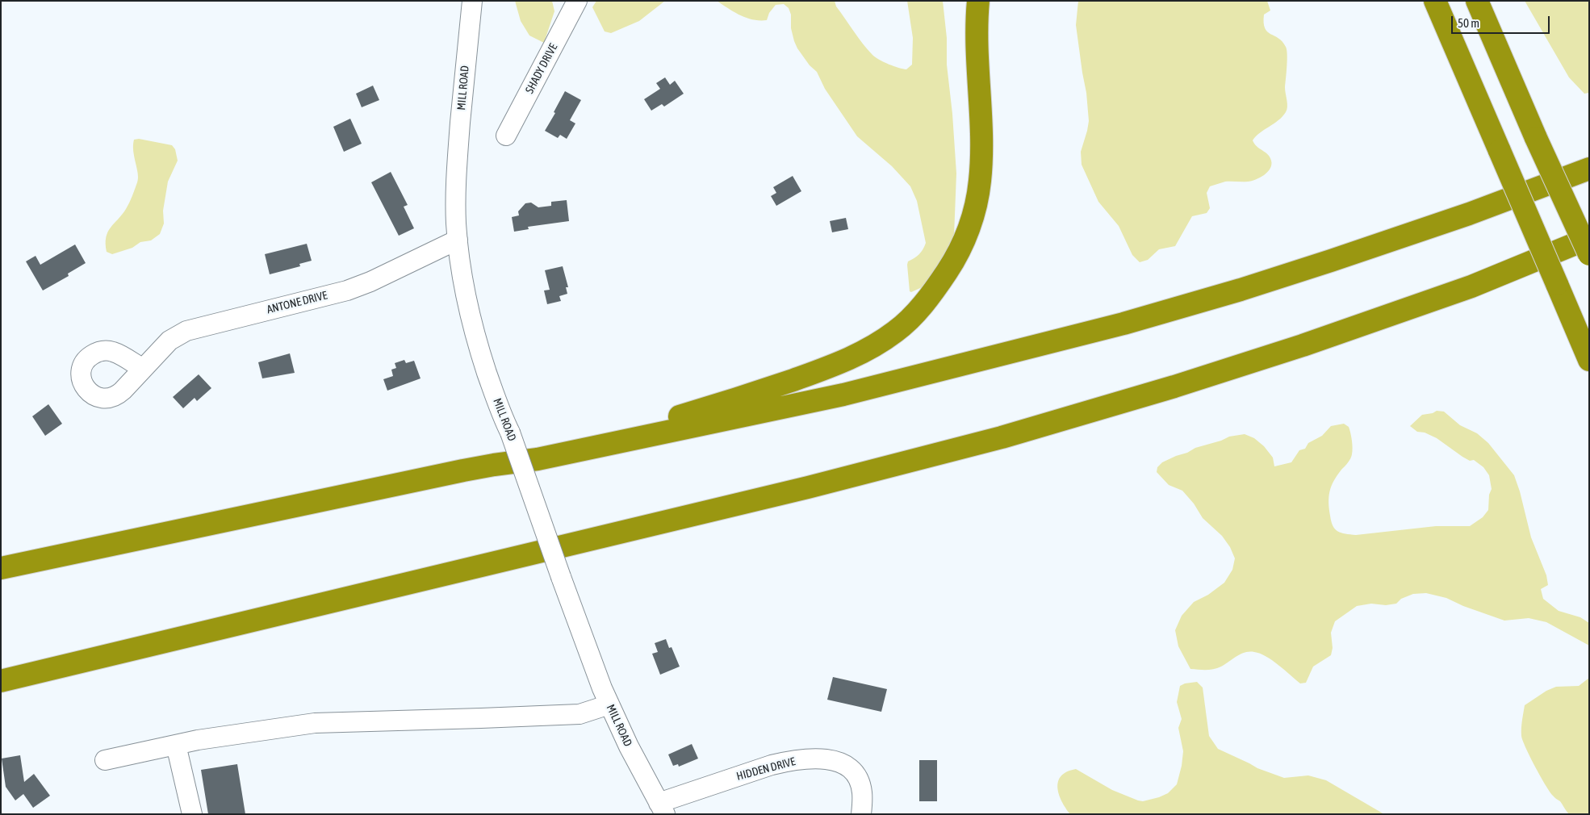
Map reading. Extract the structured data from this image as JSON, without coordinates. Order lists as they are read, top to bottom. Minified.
{"streets":{"street":["SHADY DRIVE","MILL ROAD","ANTONE DRIVE","HIDDEN DRIVE"]},"crossings":[["MILL ROAD","ANTONE DRIVE"],["MILL ROAD","HIDDEN DRIVE"]],"scale_bar":"50 m"}
